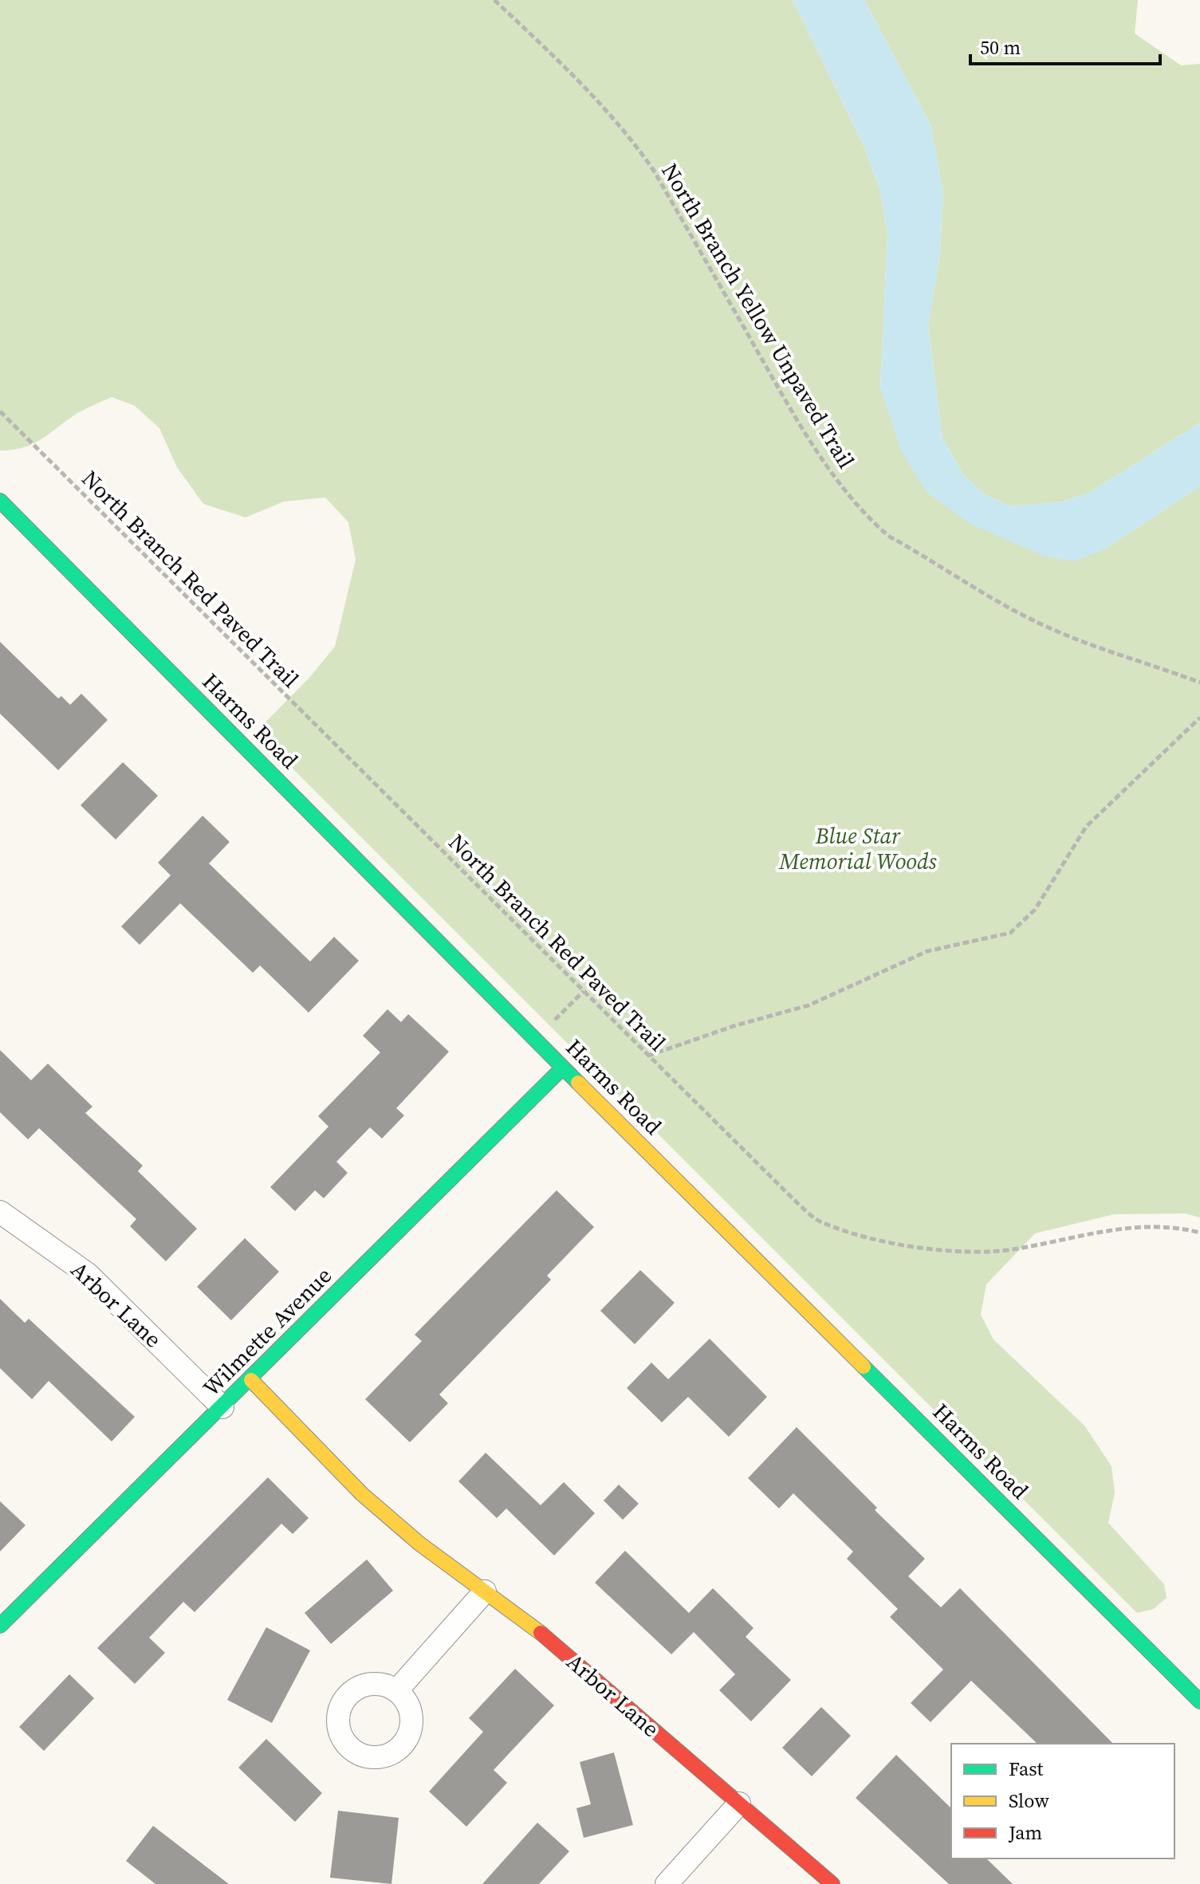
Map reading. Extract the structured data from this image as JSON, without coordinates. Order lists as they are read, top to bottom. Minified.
{"streets":{"main road":["Harms Road","Arbor Lane","Wilmette Avenue"],"path":["North Branch Yellow Unpaved Trail","North Branch Red Paved Trail"]},"crossings":[["Harms Road","Wilmette Avenue"],["Arbor Lane","Wilmette Avenue"]],"parks":["Blue Star Memorial Woods"],"legend":["Fast","Slow","Jam"],"scale_bar":"50 m"}
